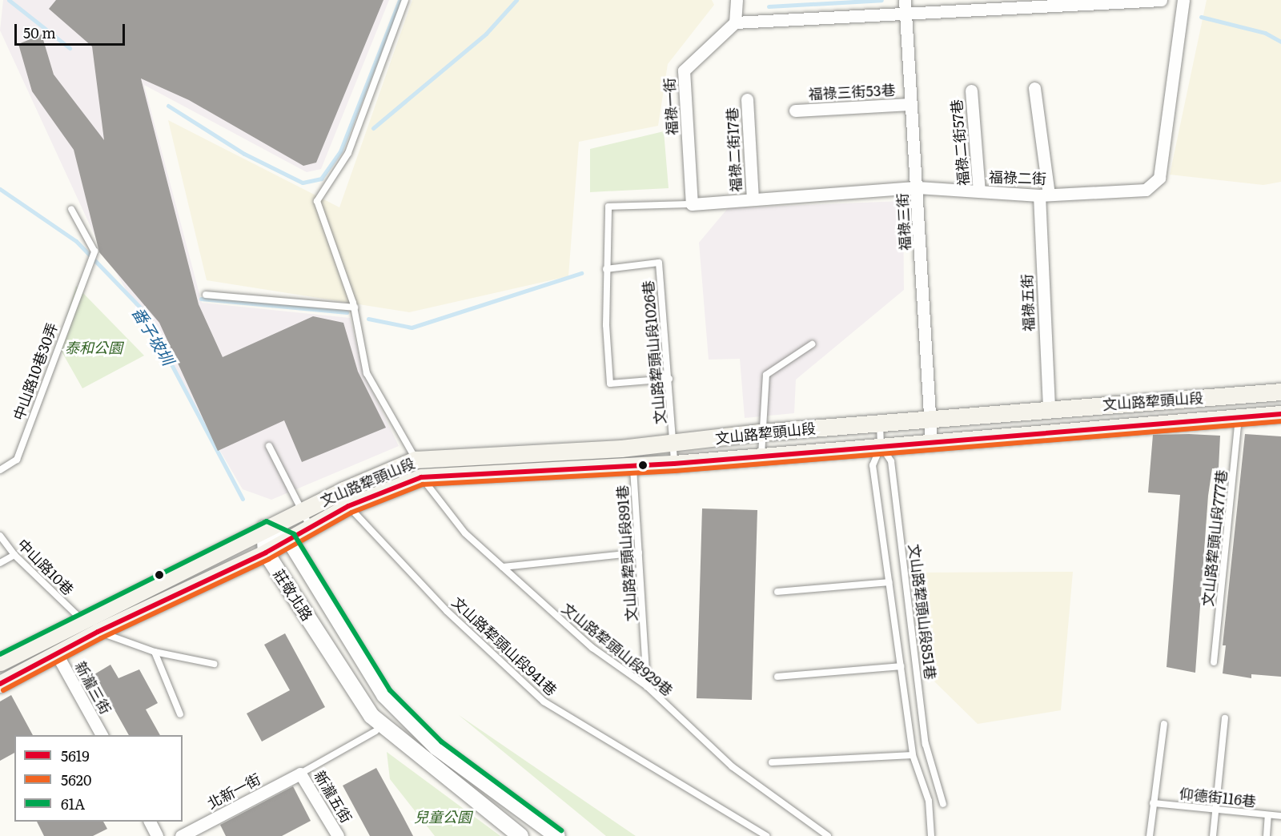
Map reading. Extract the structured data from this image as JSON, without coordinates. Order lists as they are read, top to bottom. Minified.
{"streets":{"main road":["文山路犂頭山段"],"street":["福祿三街53巷","福祿一街","福祿二街57巷","福祿二街17巷","福祿二街","福祿三街","福祿五街","莊敬北路","新瀧三街","北新一街","新瀧五街"],"lane":["文山路犂頭山段1026巷","中山路10巷30弄","文山路犂頭山段777巷","文山路犂頭山段891巷","中山路10巷","文山路犂頭山段851巷","文山路犂頭山段941巷","文山路犂頭山段929巷","仰德街116巷"]},"crossings":[["福祿三街53巷","福祿三街"],["福祿一街","福祿二街"],["福祿二街57巷","福祿二街"],["福祿二街17巷","福祿二街"],["福祿二街","福祿三街"],["福祿二街","福祿五街"],["福祿三街","文山路犂頭山段"],["福祿五街","文山路犂頭山段"],["文山路犂頭山段1026巷","文山路犂頭山段"],["文山路犂頭山段","文山路犂頭山段777巷"],["文山路犂頭山段","文山路犂頭山段891巷"],["文山路犂頭山段","中山路10巷"],["文山路犂頭山段","莊敬北路"],["文山路犂頭山段","文山路犂頭山段851巷"],["文山路犂頭山段","文山路犂頭山段941巷"],["文山路犂頭山段","文山路犂頭山段929巷"],["文山路犂頭山段","新瀧三街"],["文山路犂頭山段891巷","文山路犂頭山段929巷"],["北新一街","新瀧五街"]],"water":["番子坡圳"],"parks":["泰和公園","兒童公園"],"lines":["transit line 5619","transit line 5620","transit line 61A"],"legend":["5619","5620","61A"],"scale_bar":"50 m"}
